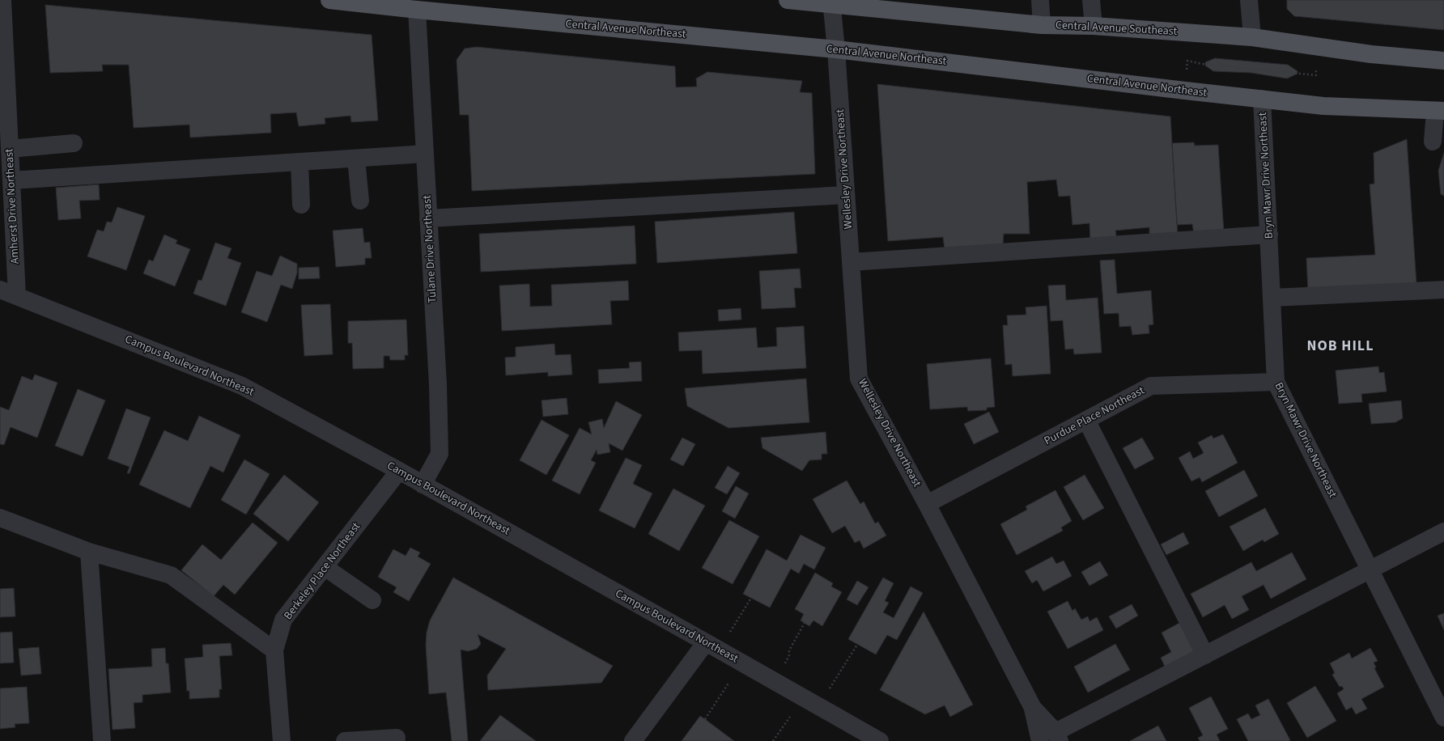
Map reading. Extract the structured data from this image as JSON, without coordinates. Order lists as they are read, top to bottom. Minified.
{"streets":{"main road":["Central Avenue Southeast","Central Avenue Northeast"],"street":["Wellesley Drive Northeast","Bryn Mawr Drive Northeast","Amherst Drive Northeast","Tulane Drive Northeast","Campus Boulevard Northeast","Purdue Place Northeast","Berkeley Place Northeast"]},"crossings":[["Central Avenue Southeast","Wellesley Drive Northeast"],["Central Avenue Northeast","Wellesley Drive Northeast"],["Central Avenue Northeast","Bryn Mawr Drive Northeast"],["Central Avenue Northeast","Tulane Drive Northeast"],["Wellesley Drive Northeast","Purdue Place Northeast"],["Bryn Mawr Drive Northeast","Purdue Place Northeast"],["Amherst Drive Northeast","Campus Boulevard Northeast"],["Tulane Drive Northeast","Campus Boulevard Northeast"],["Campus Boulevard Northeast","Berkeley Place Northeast"]],"districts":["NOB HILL"]}
